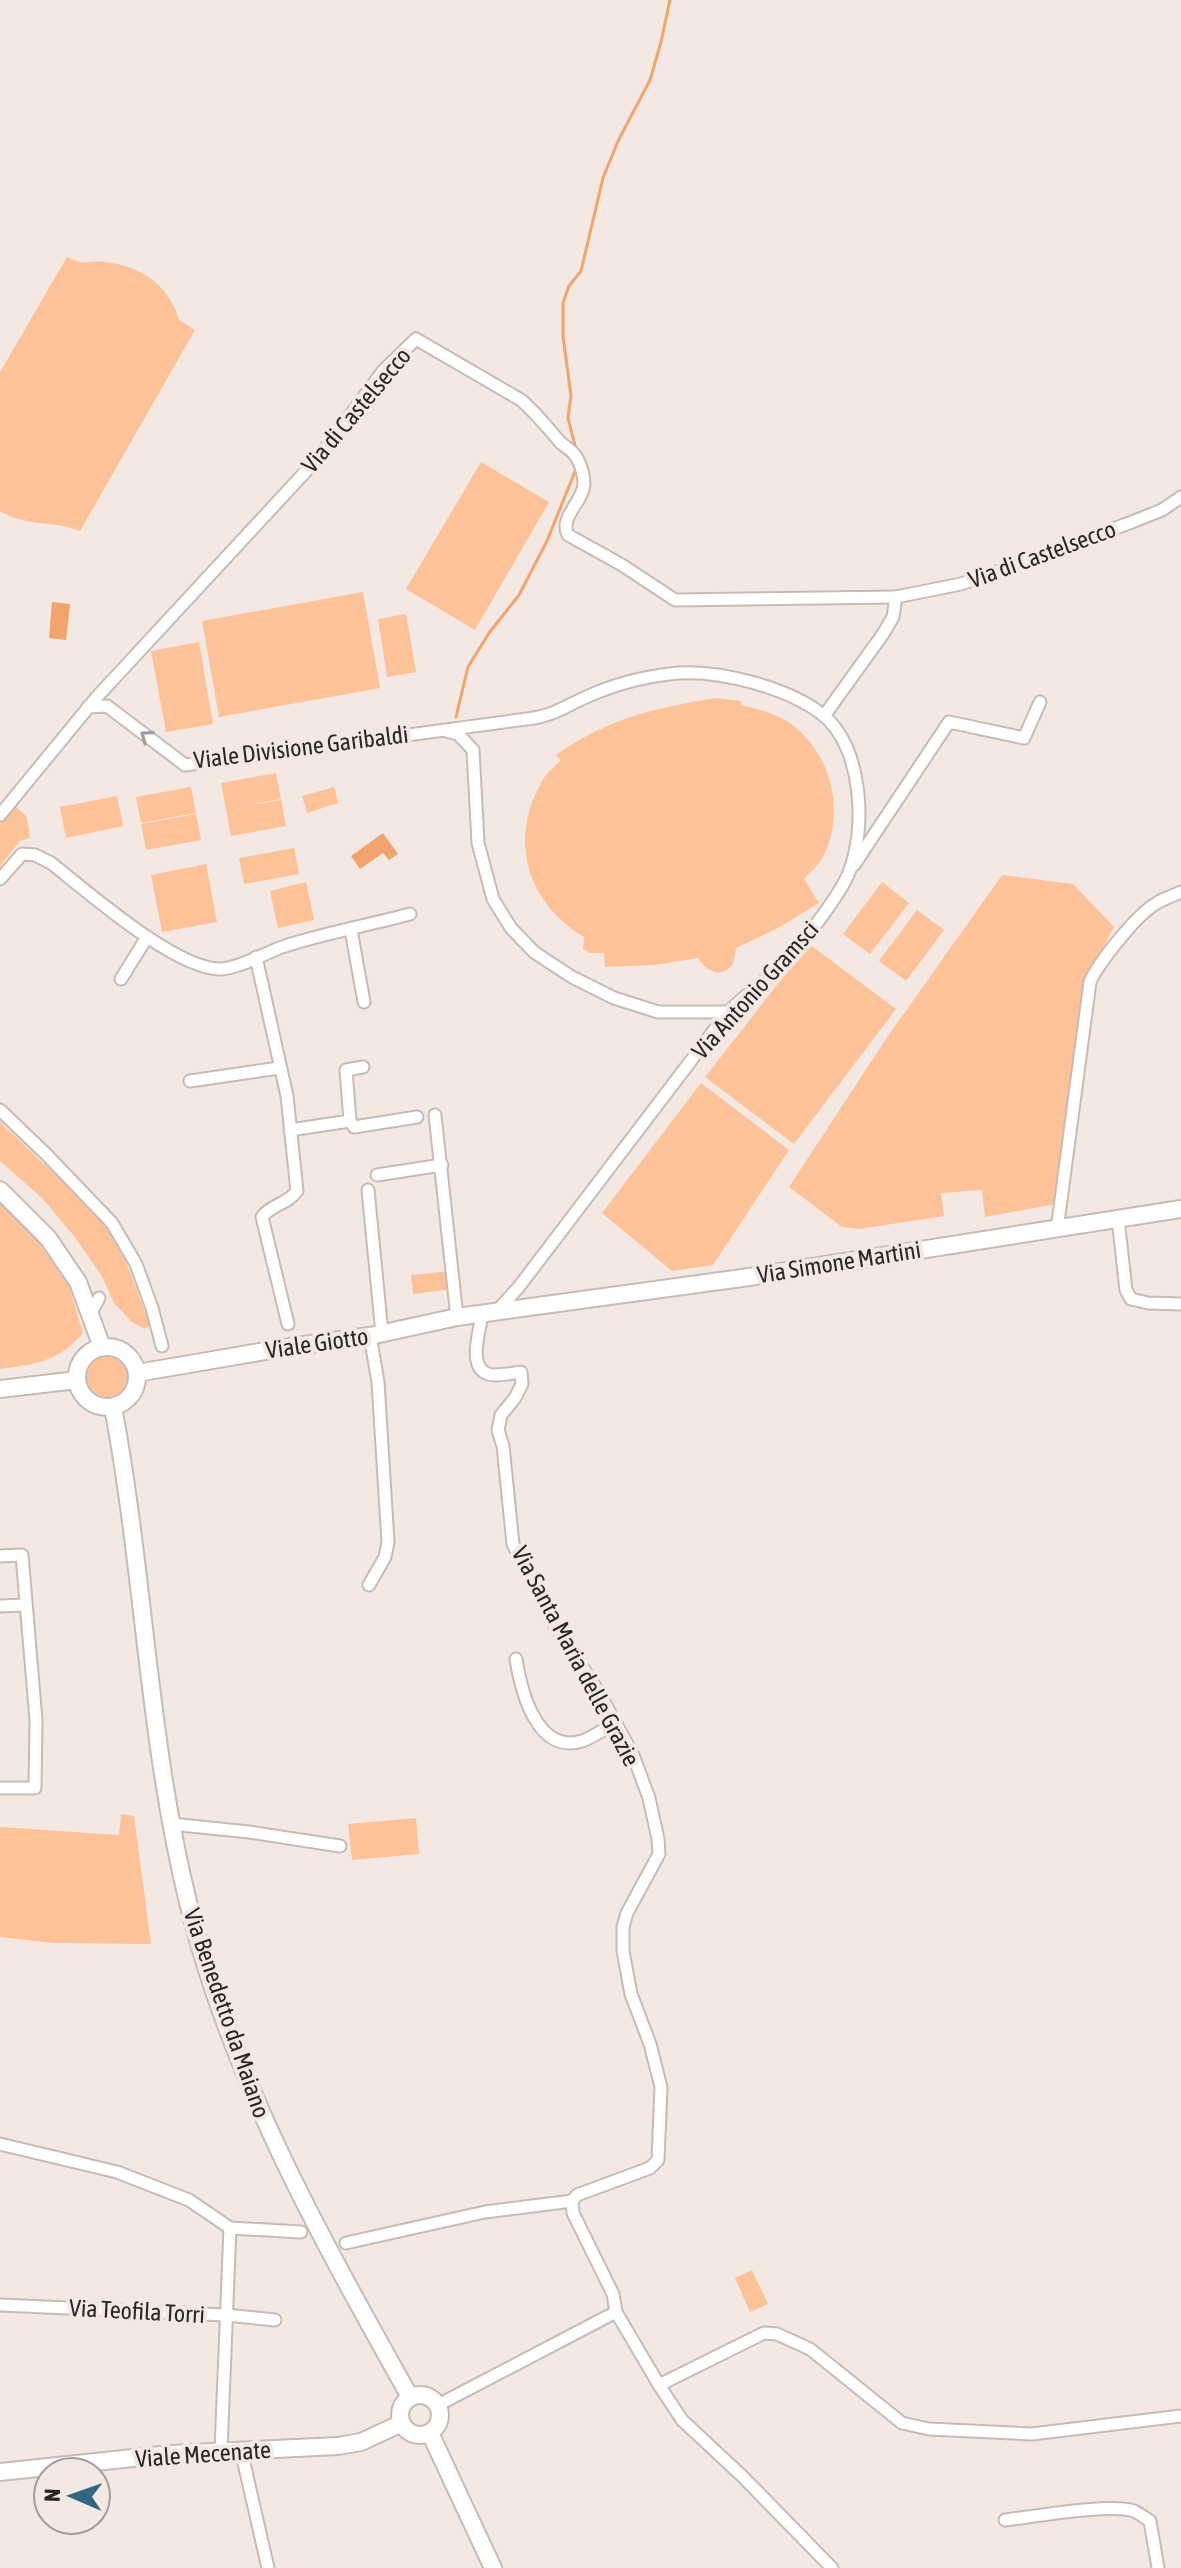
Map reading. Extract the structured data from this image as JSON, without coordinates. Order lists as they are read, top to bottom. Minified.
{"streets":{"main road":["Via Simone Martini","Viale Giotto","Via Benedetto da Maiano","Viale Mecenate"],"street":["Via di Castelsecco","Viale Divisione Garibaldi","Via Antonio Gramsci","Via Santa Maria delle Grazie","Via Teofila Torri"]},"crossings":[["Viale Divisione Garibaldi","Via Antonio Gramsci"],["Via Antonio Gramsci","Via Simone Martini"],["Via Antonio Gramsci","Viale Giotto"],["Via Antonio Gramsci","Via Santa Maria delle Grazie"],["Via Simone Martini","Viale Giotto"],["Via Simone Martini","Via Santa Maria delle Grazie"],["Viale Giotto","Via Santa Maria delle Grazie"],["Viale Giotto","Via Benedetto da Maiano"],["Via Benedetto da Maiano","Viale Mecenate"]],"one_way":["Viale Divisione Garibaldi"],"north":"left"}
